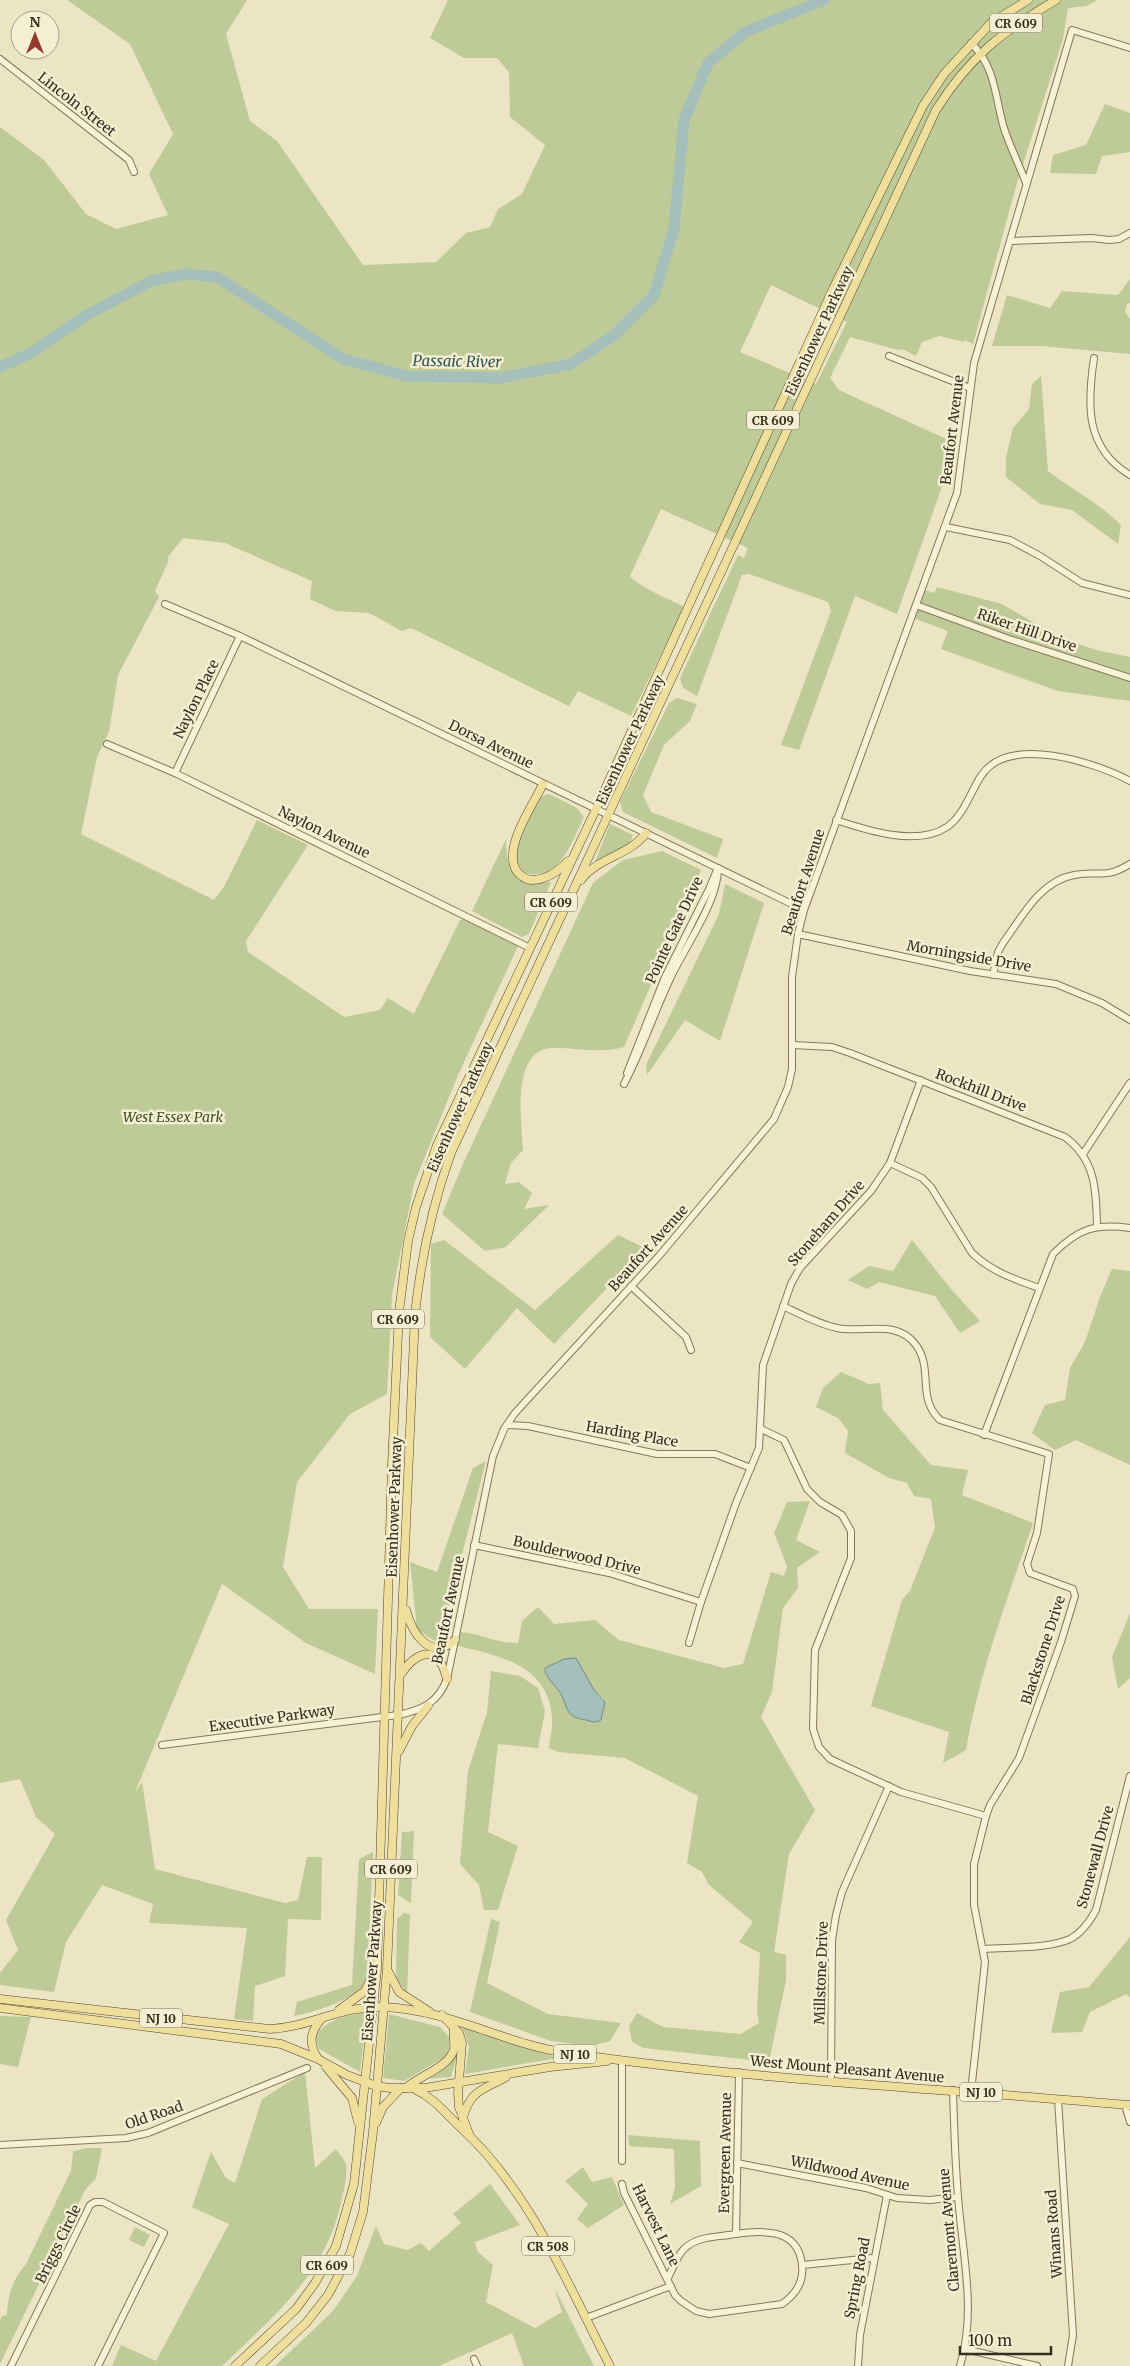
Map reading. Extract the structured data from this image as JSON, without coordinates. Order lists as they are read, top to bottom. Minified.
{"streets":{"main road":["CR 609","Eisenhower Parkway","NJ 10","West Mount Pleasant Avenue","CR 508"],"street":["Lincoln Street","Beaufort Avenue","Riker Hill Drive","Naylon Place","Dorsa Avenue","Naylon Avenue","Pointe Gate Drive","Morningside Drive","Rockhill Drive","Stoneham Drive","Harding Place","Boulderwood Drive","Blackstone Drive","Executive Parkway","Stonewall Drive","Millstone Drive","Old Road","Evergreen Avenue","Wildwood Avenue","Harvest Lane","Claremont Avenue","Winans Road","Briggs Circle","Spring Road"]},"crossings":[["Eisenhower Parkway","Dorsa Avenue"],["Eisenhower Parkway","Naylon Avenue"],["Eisenhower Parkway","Executive Parkway"],["Eisenhower Parkway","NJ 10"],["Beaufort Avenue","Riker Hill Drive"],["Beaufort Avenue","Dorsa Avenue"],["Beaufort Avenue","Morningside Drive"],["Beaufort Avenue","Rockhill Drive"],["Beaufort Avenue","Harding Place"],["Beaufort Avenue","Boulderwood Drive"],["Naylon Place","Dorsa Avenue"],["Naylon Place","Naylon Avenue"],["Dorsa Avenue","Pointe Gate Drive"],["Rockhill Drive","Stoneham Drive"],["Stoneham Drive","Harding Place"],["Stoneham Drive","Boulderwood Drive"],["Stoneham Drive","Blackstone Drive"],["Blackstone Drive","Stonewall Drive"],["Blackstone Drive","West Mount Pleasant Avenue"],["Millstone Drive","West Mount Pleasant Avenue"],["NJ 10","West Mount Pleasant Avenue"],["NJ 10","CR 508"],["West Mount Pleasant Avenue","Evergreen Avenue"],["West Mount Pleasant Avenue","Claremont Avenue"],["West Mount Pleasant Avenue","Winans Road"],["West Mount Pleasant Avenue","CR 508"],["Evergreen Avenue","Wildwood Avenue"],["Evergreen Avenue","Harvest Lane"],["Wildwood Avenue","Claremont Avenue"],["Wildwood Avenue","Spring Road"]],"water":["Passaic River"],"parks":["West Essex Park"],"scale_bar":"100 m","north":"top"}
